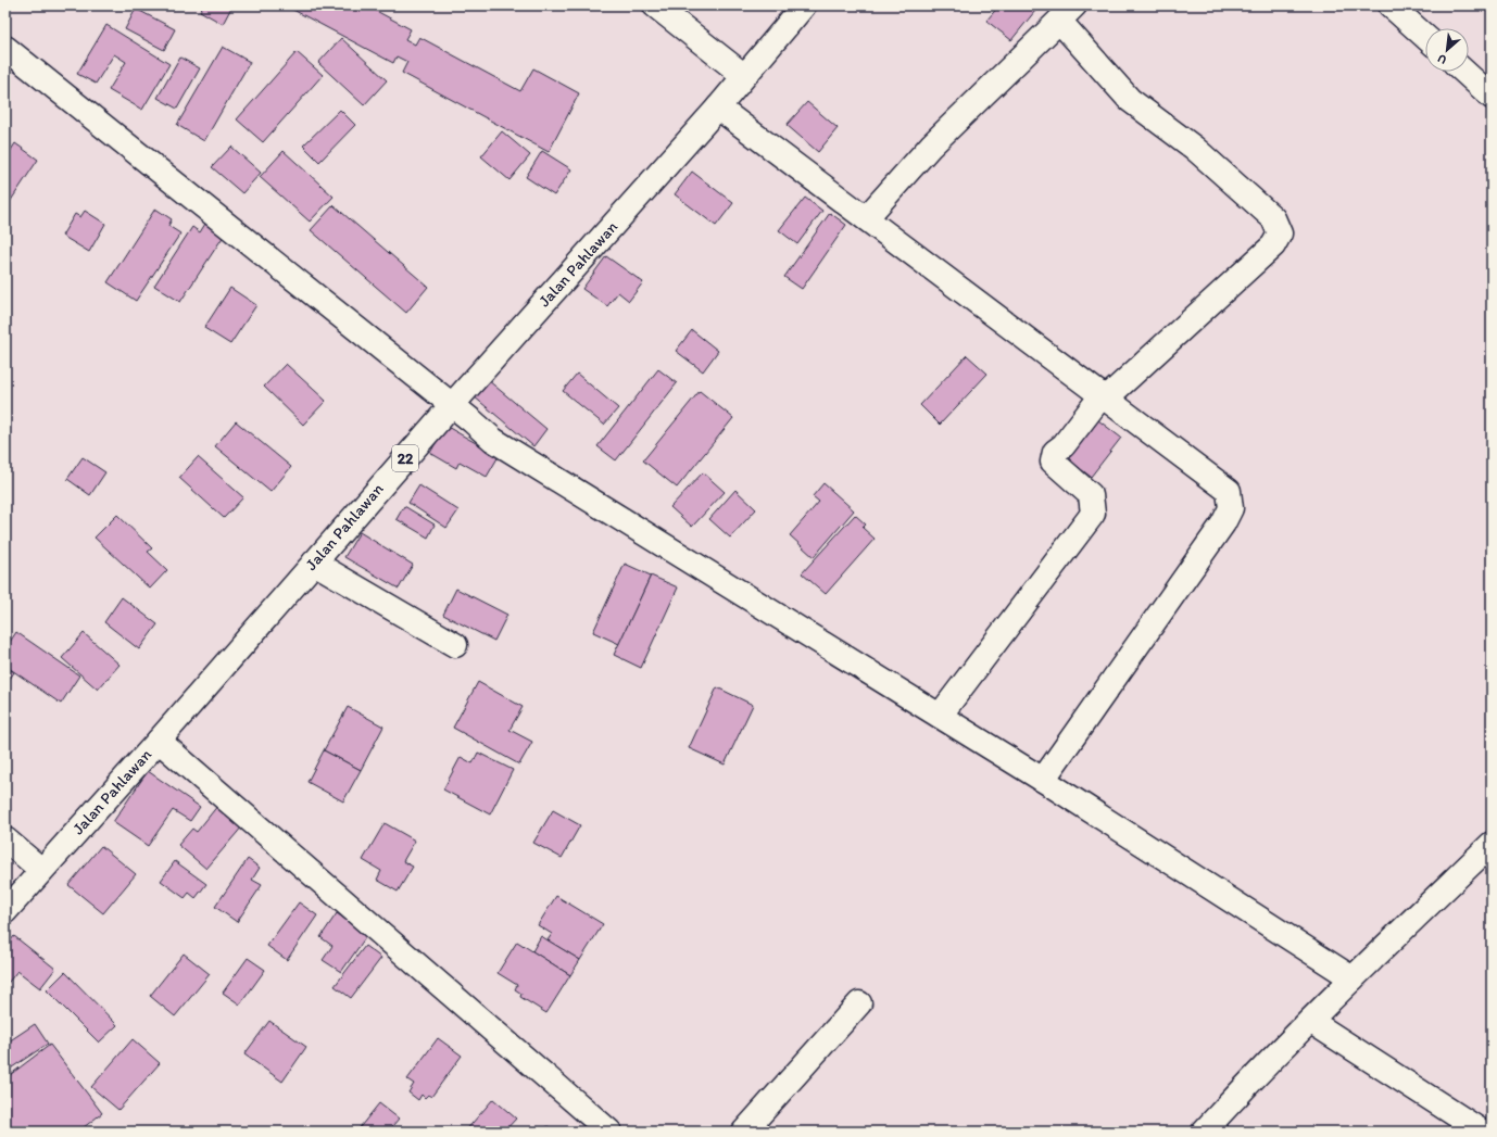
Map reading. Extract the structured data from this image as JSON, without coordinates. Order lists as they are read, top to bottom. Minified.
{"streets":{"main road":["Jalan Pahlawan","22"]},"north":"bottom left"}
